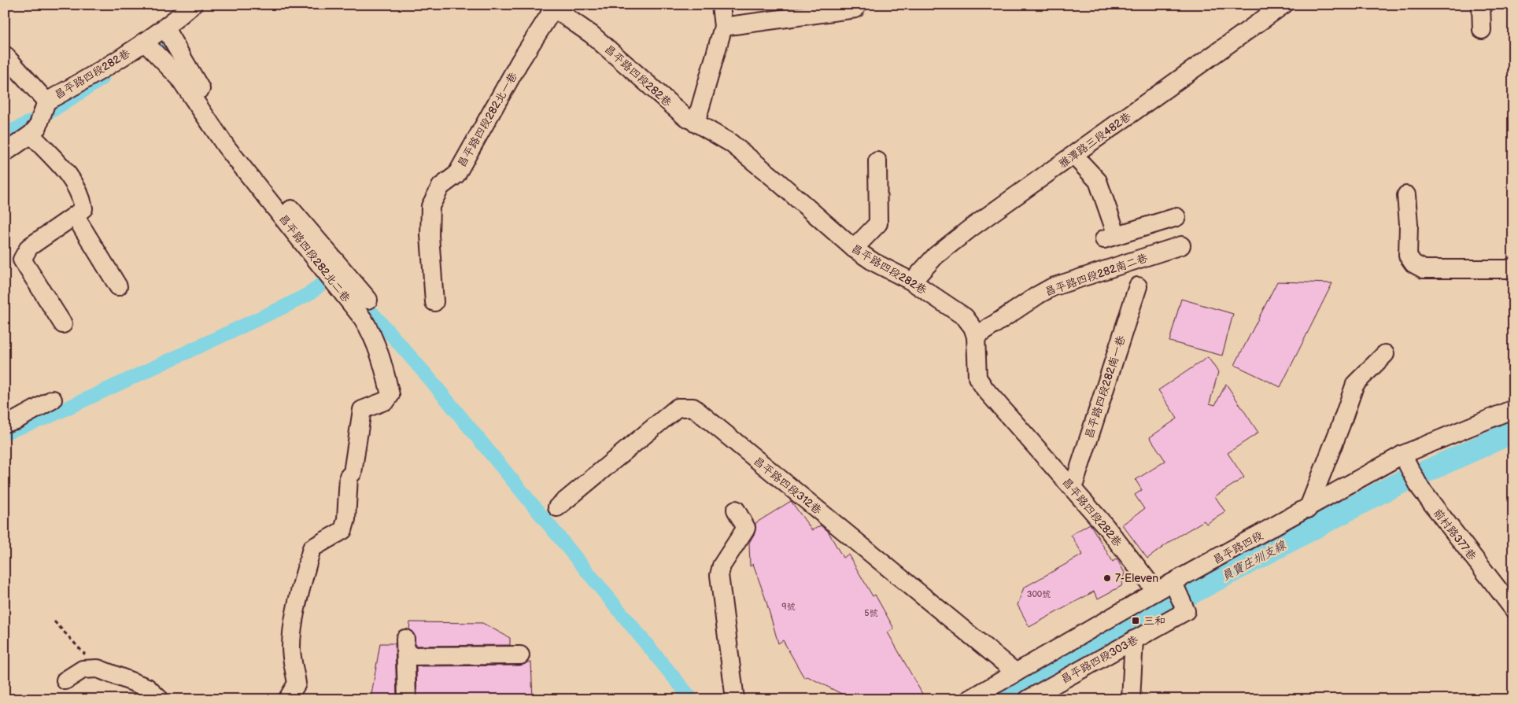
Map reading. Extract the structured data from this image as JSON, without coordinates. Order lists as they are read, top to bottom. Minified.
{"streets":{"street":["昌平路四段282巷","昌平路四段282北一巷","雅潭路三段482巷","昌平路四段282北二巷","昌平路四段282南二巷","昌平路四段282南一巷","昌平路四段312巷","前村路377巷","昌平路四段","昌平路四段303巷"]},"crossings":[["昌平路四段282巷","昌平路四段282北一巷"],["昌平路四段282巷","雅潭路三段482巷"],["昌平路四段282巷","昌平路四段282北二巷"],["昌平路四段282巷","昌平路四段282南二巷"],["昌平路四段282巷","昌平路四段282南一巷"],["昌平路四段282巷","昌平路四段"],["昌平路四段312巷","昌平路四段"],["前村路377巷","昌平路四段"],["昌平路四段","昌平路四段303巷"]],"water":["員寶庄圳支線"],"places":{"other":["7-Eleven"],"transit":["三和"]},"house_numbers":["300號","9號","5號"]}
